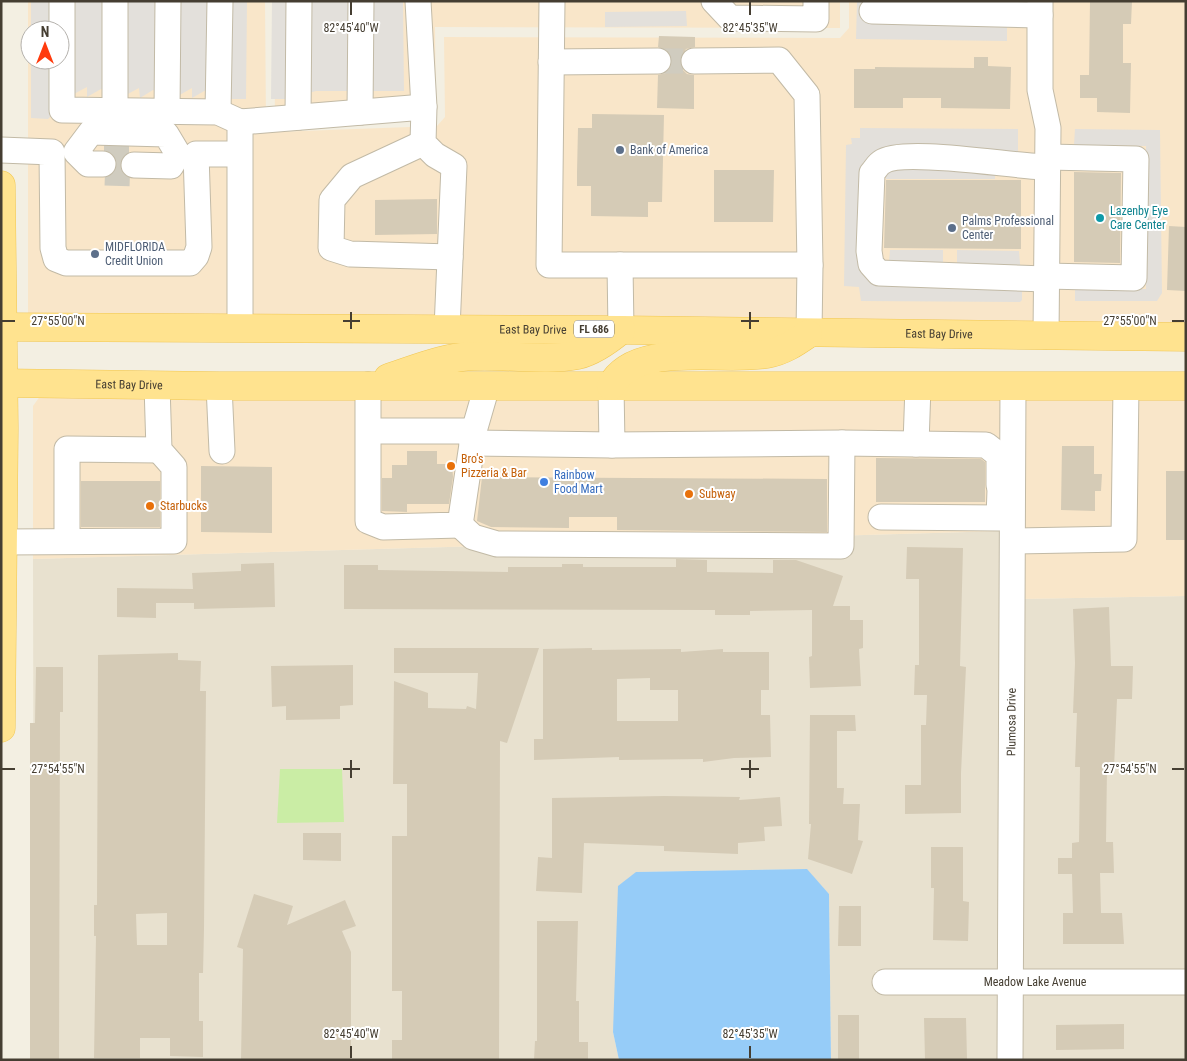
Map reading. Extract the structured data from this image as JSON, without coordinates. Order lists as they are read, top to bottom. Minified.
{"streets":{"main road":["East Bay Drive","FL 686"],"street":["Plumosa Drive","Meadow Lake Avenue"]},"crossings":[["East Bay Drive","Plumosa Drive"],["Plumosa Drive","Meadow Lake Avenue"]],"places":["Bank of America","Lazenby Eye Care Center","Palms Professional Center","MIDFLORIDA Credit Union","Bro's Pizzeria & Bar","Rainbow Food Mart","Subway","Starbucks"],"north":"top","coordinates":["82°45'40\"W","82°45'35\"W","27°55'00\"N","27°54'55\"N"]}
